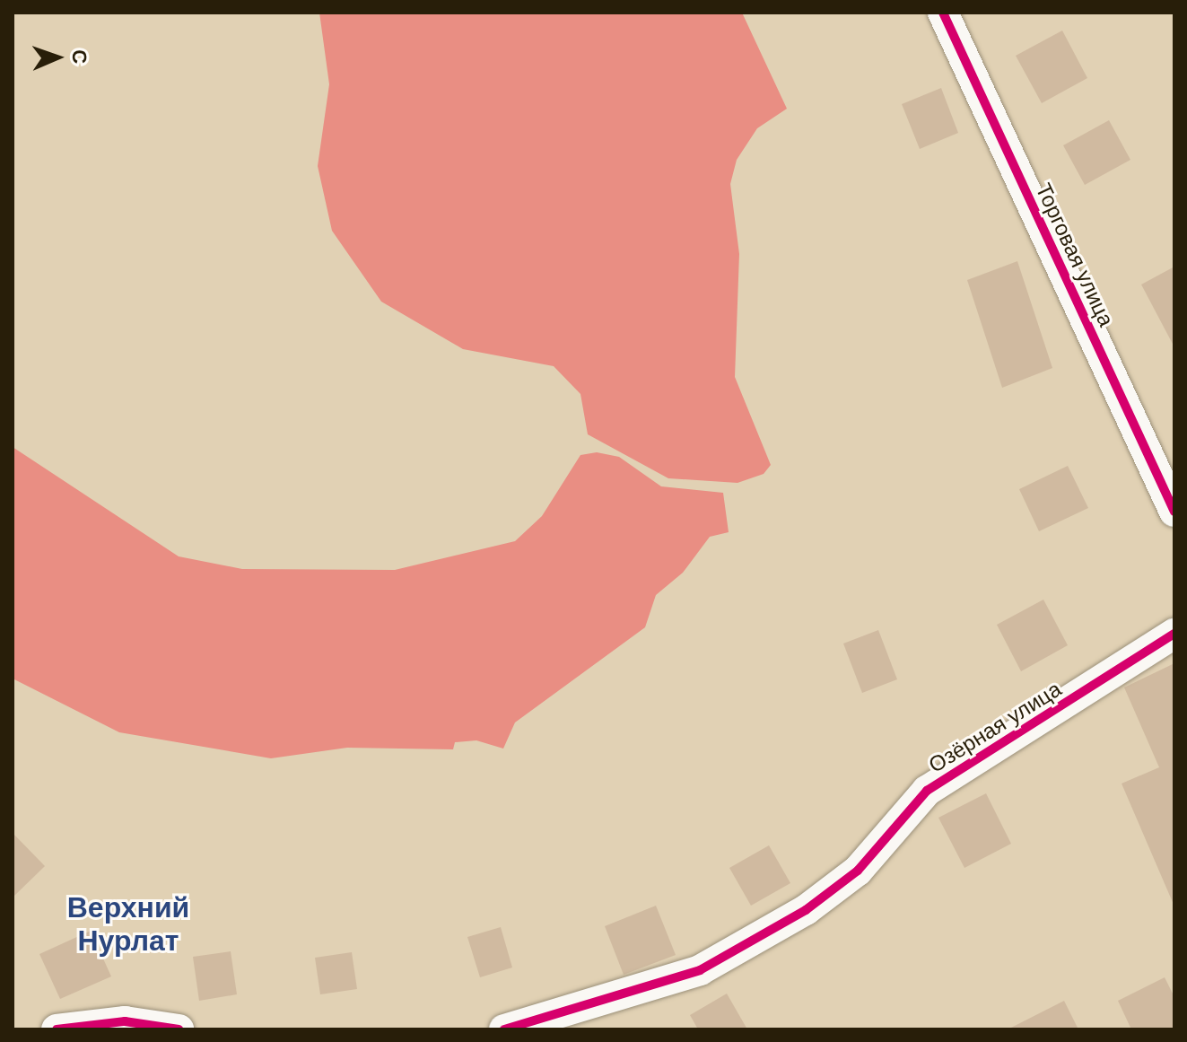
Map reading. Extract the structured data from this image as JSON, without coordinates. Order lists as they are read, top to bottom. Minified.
{"streets":{"street":["Торговая улица","Озёрная улица"]},"districts":["Верхний Нурлат"],"north":"right"}
